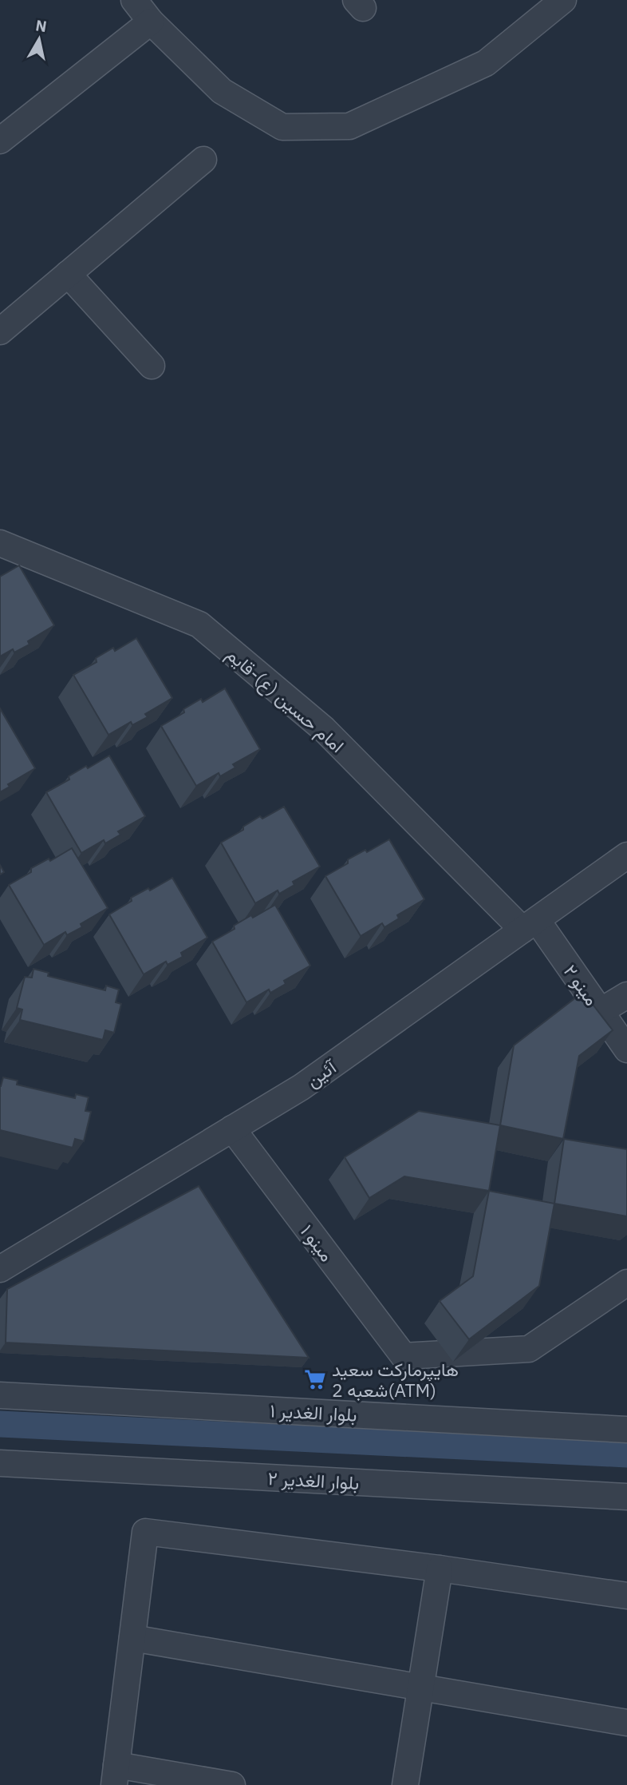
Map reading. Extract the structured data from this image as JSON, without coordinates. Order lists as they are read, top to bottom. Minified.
{"streets":{"street":["امام حسین (ع)-قایم","مینو ۲","آئین","مینو ۱","بلوار الغدیر ۱","بلوار الغدیر ۲"]},"crossings":[["امام حسین (ع)-قایم","مینو ۲"],["امام حسین (ع)-قایم","آئین"],["مینو ۲","آئین"],["آئین","مینو ۱"]],"places":{"supermarket":["هایپرمارکت سعید شعبه 2(ATM)"]},"north":"top"}
